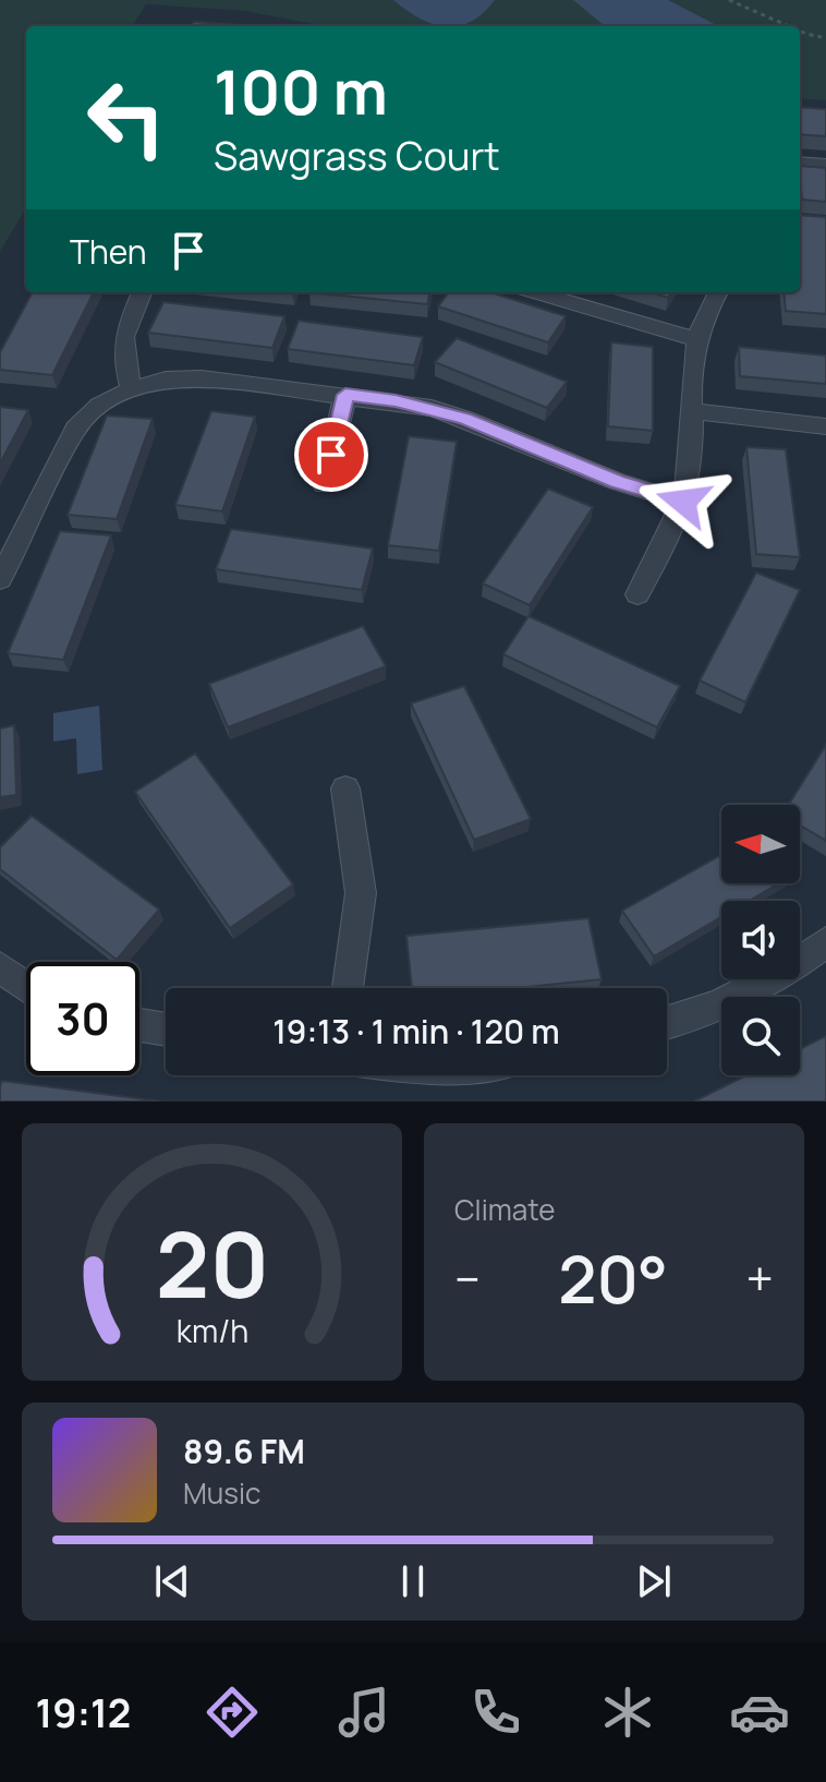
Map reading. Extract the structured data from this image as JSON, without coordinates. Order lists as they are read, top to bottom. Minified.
{"north":"left","page":{"turn":["100 m","Sawgrass Court"],"then":"Then","limit":"30","trip":"19:13 · 1 min · 120 m","tile":"Climate","heat":["−","20°","+"],"song":["89.6 FM","Music"],"tabs":"19:12","gauge":["20","km/h"]}}
